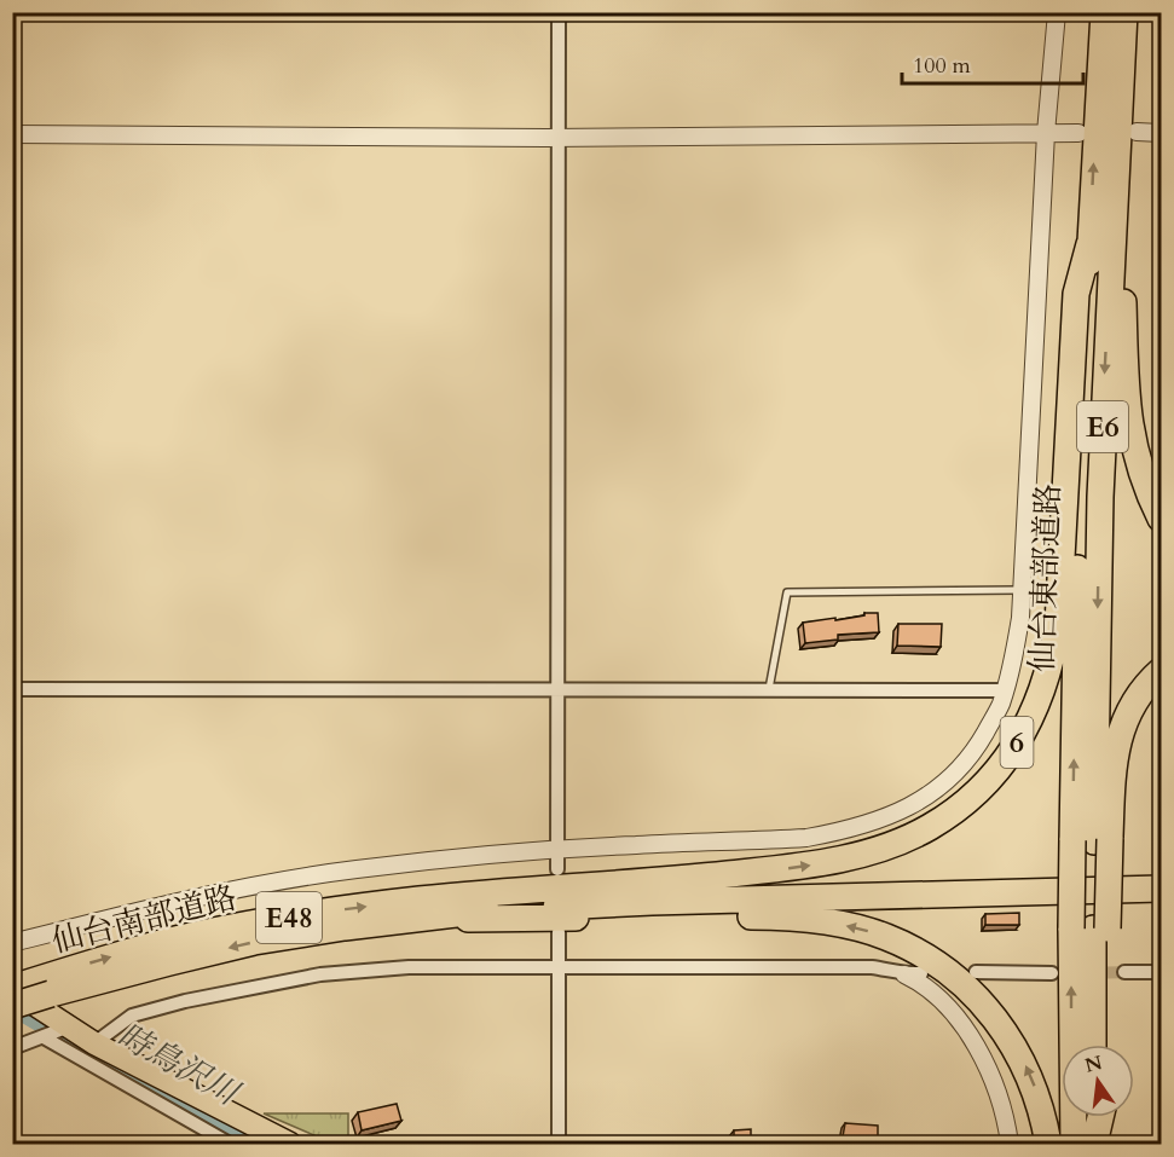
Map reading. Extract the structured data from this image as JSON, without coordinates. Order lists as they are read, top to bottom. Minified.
{"streets":{"highway":["E6","仙台東部道路","6","E48","仙台南部道路"]},"crossings":[["仙台東部道路","6"],["6","仙台南部道路"]],"water":["時鳥沢川"],"scale_bar":"100 m","north":"top"}
